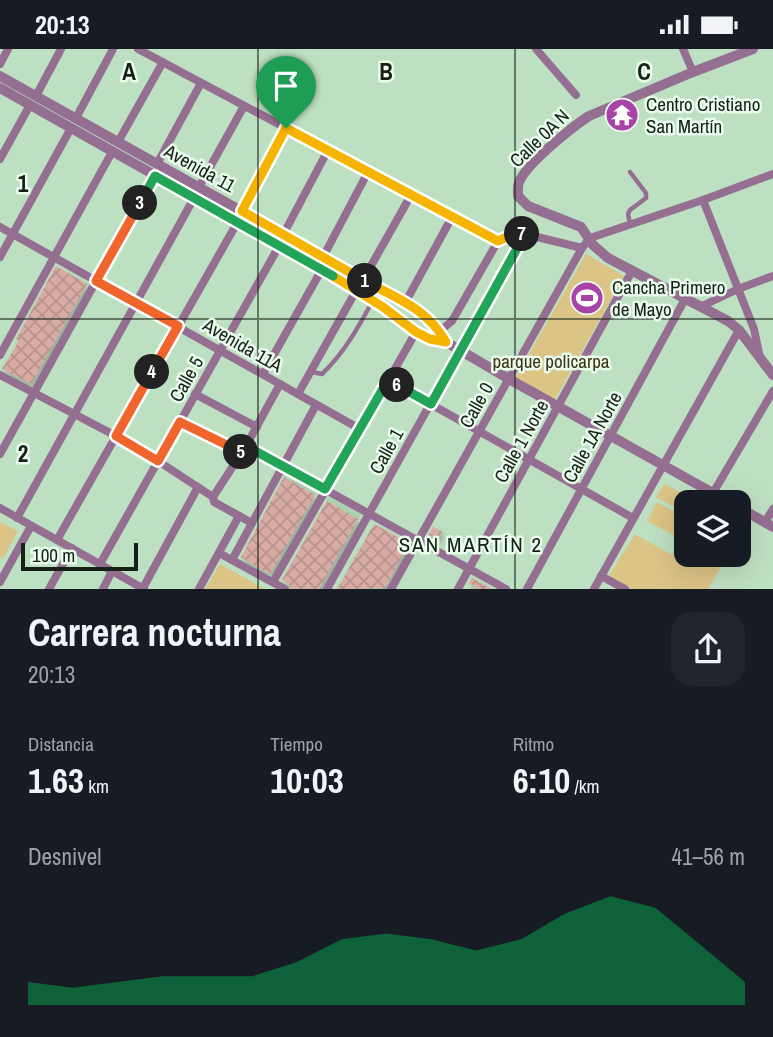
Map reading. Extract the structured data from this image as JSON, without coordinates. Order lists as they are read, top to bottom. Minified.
{"streets":{"street":["Calle 0A N","Avenida 11","Avenida 11A","Calle 5","Calle 0","Calle 1A Norte","Calle 1 Norte","Calle 1"]},"crossings":[["Calle 0A N","Calle 0"],["Calle 0A N","Calle 1A Norte"],["Calle 0A N","Calle 1 Norte"],["Avenida 11","Calle 5"],["Avenida 11","Calle 0"],["Avenida 11","Calle 1A Norte"],["Avenida 11","Calle 1 Norte"],["Avenida 11","Calle 1"],["Avenida 11A","Calle 5"]],"districts":["SAN MARTÍN 2"],"parks":["parque policarpa"],"places":{"temple":["Centro Cristiano San Martín"],"sports":["Cancha Primero de Mayo"]},"scale_bar":"100 m","page":{"status":"20:13","pins":["3","7","1","4","6","5"],"scale":"100 m","heading":["Carrera nocturna","20:13"],"stats":[["Distancia","1.63 km"],["Tiempo","10:03"],["Ritmo","6:10 /km"]],"chart":["Desnivel","41–56 m"]},"grid":{"columns":["A","B","C"],"rows":["1","2"]}}
